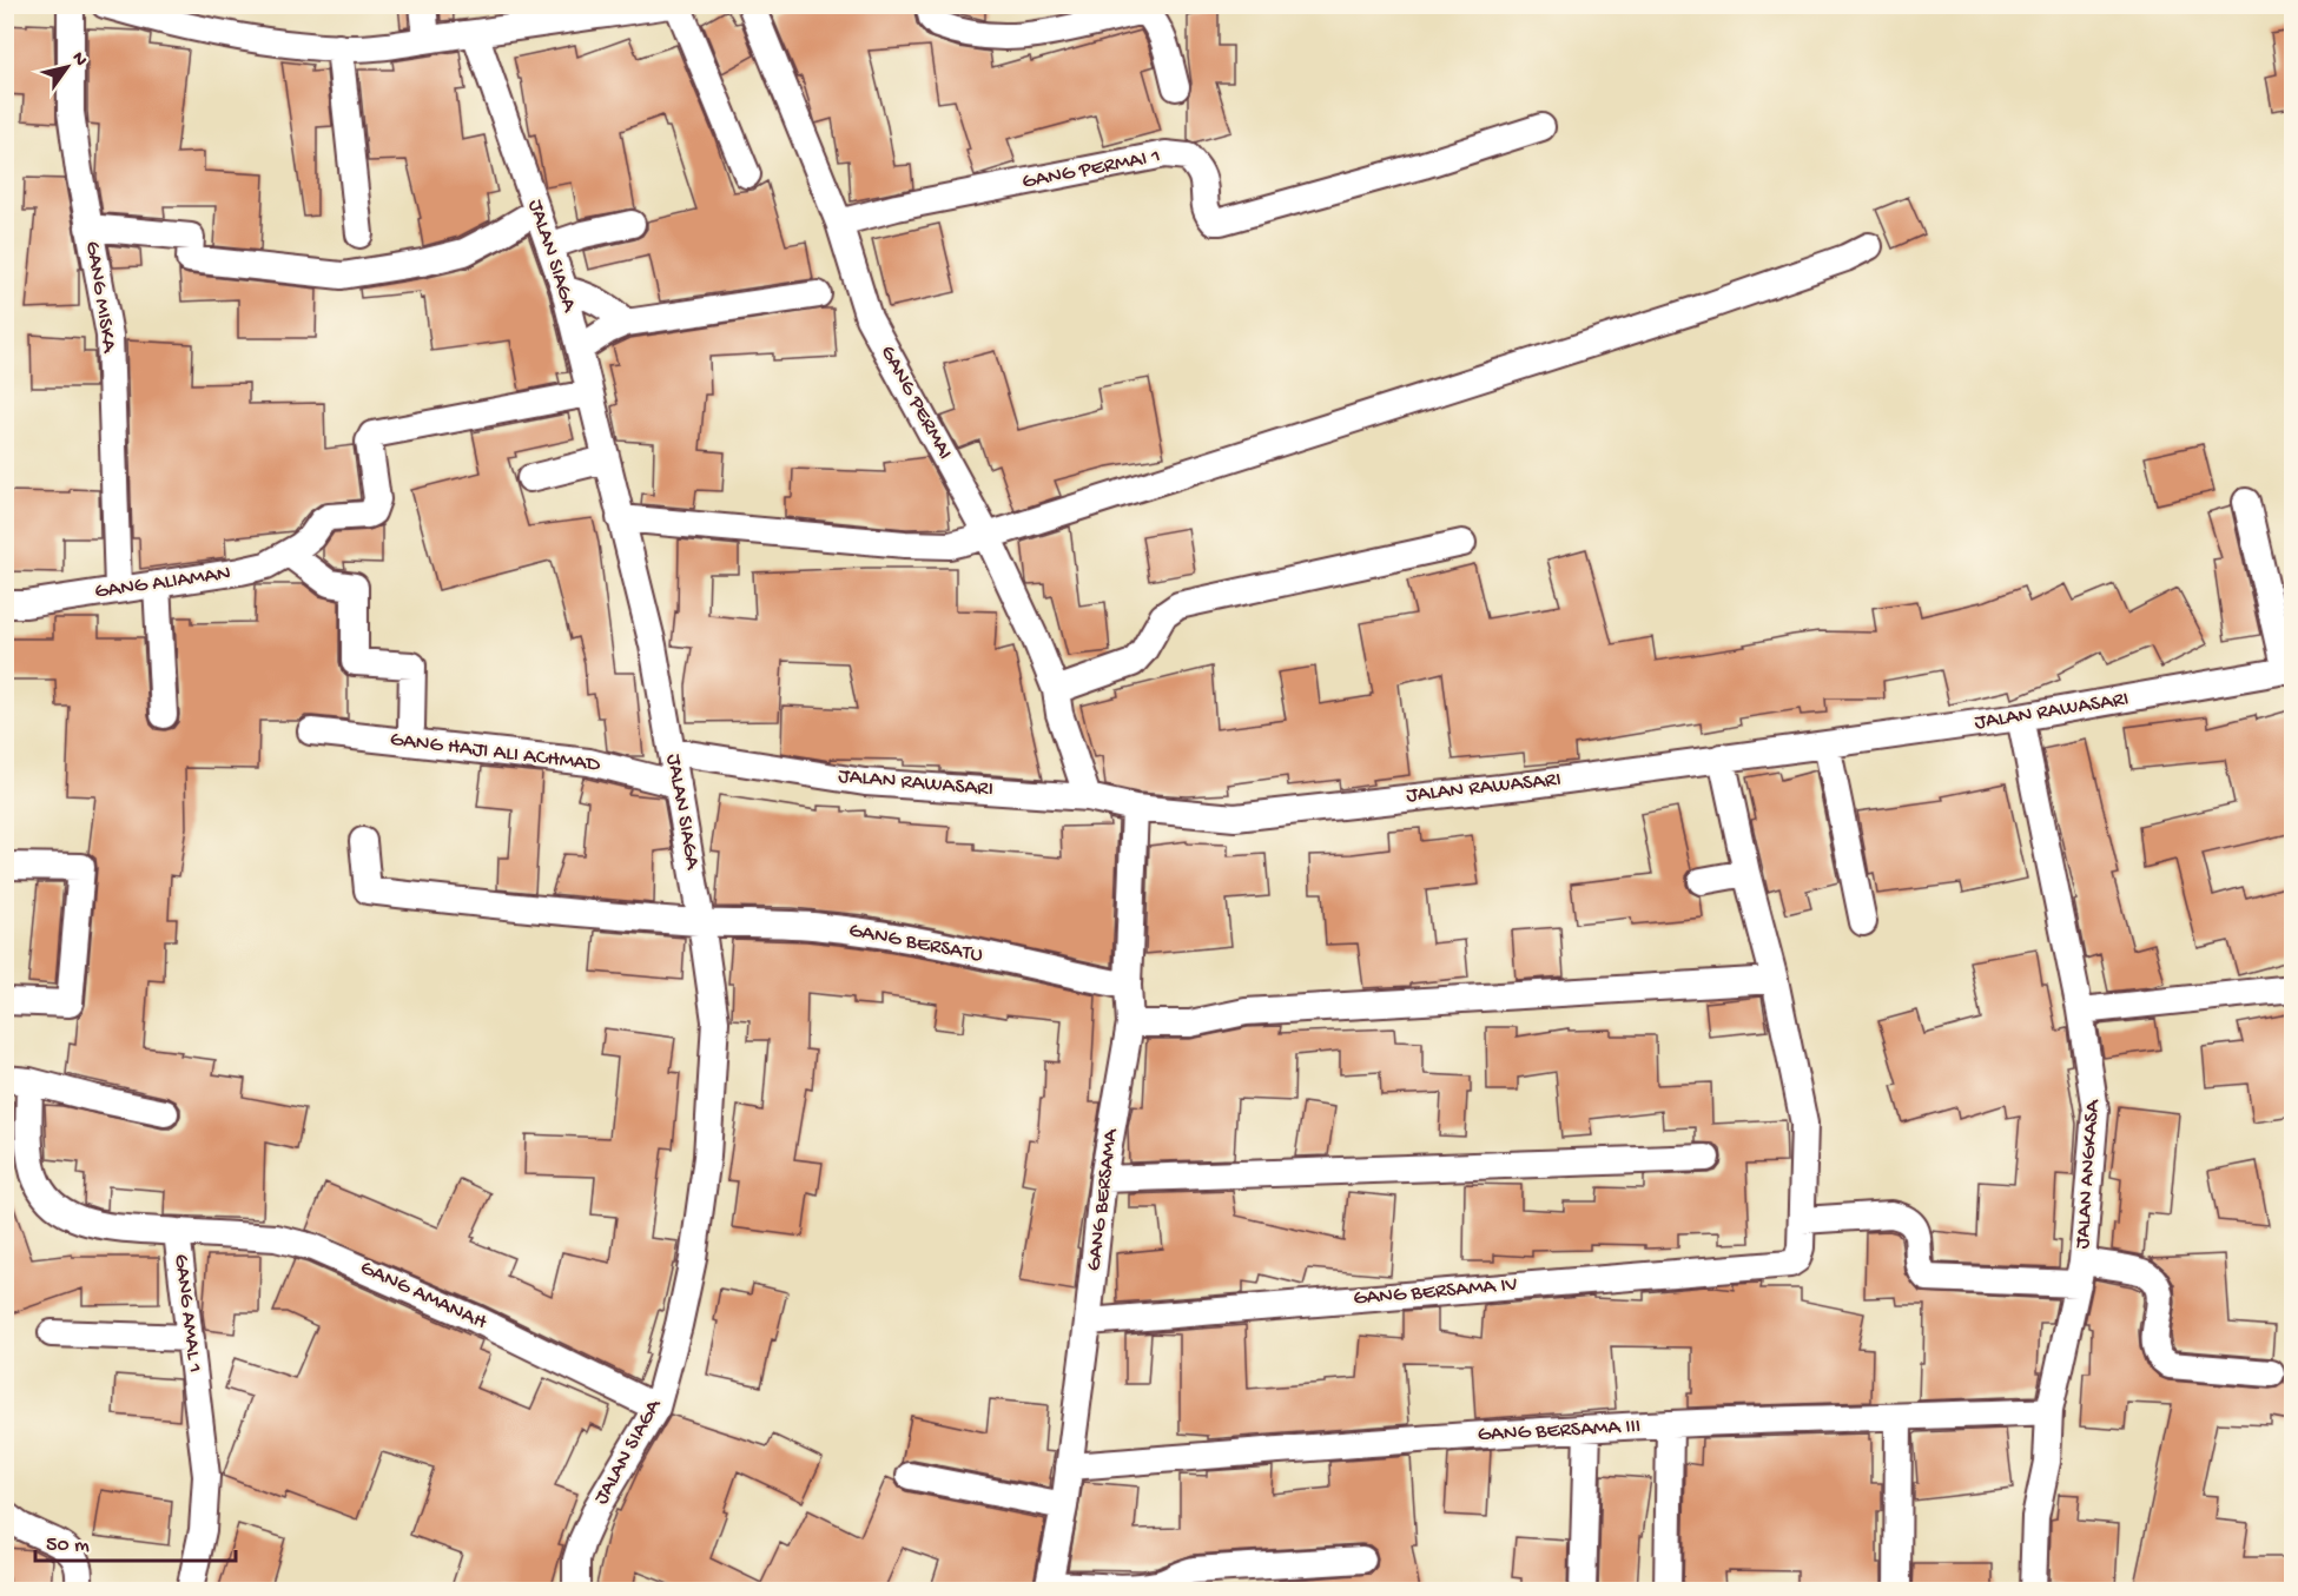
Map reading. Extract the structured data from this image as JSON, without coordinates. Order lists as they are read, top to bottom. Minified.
{"streets":{"street":["GANG PERMAI 1","JALAN SIAGA","GANG MISKA","GANG PERMAI","GANG ALIAMAN","JALAN RAWASARI","GANG HAJI ALI ACHMAD","GANG BERSATU","JALAN ANGKASA","GANG BERSAMA","GANG BERSAMA IV","GANG AMANAH","GANG AMAL 1","GANG BERSAMA III"]},"crossings":[["GANG PERMAI 1","GANG PERMAI"],["JALAN SIAGA","GANG ALIAMAN"],["JALAN SIAGA","JALAN RAWASARI"],["JALAN SIAGA","GANG HAJI ALI ACHMAD"],["JALAN SIAGA","GANG BERSATU"],["JALAN SIAGA","GANG AMANAH"],["GANG MISKA","GANG ALIAMAN"],["GANG PERMAI","JALAN RAWASARI"],["JALAN RAWASARI","JALAN ANGKASA"],["JALAN RAWASARI","GANG BERSAMA"],["GANG BERSATU","GANG BERSAMA"],["JALAN ANGKASA","GANG BERSAMA III"],["GANG BERSAMA","GANG BERSAMA IV"],["GANG BERSAMA","GANG BERSAMA III"],["GANG AMANAH","GANG AMAL 1"]],"scale_bar":"50 m","north":"top right"}
